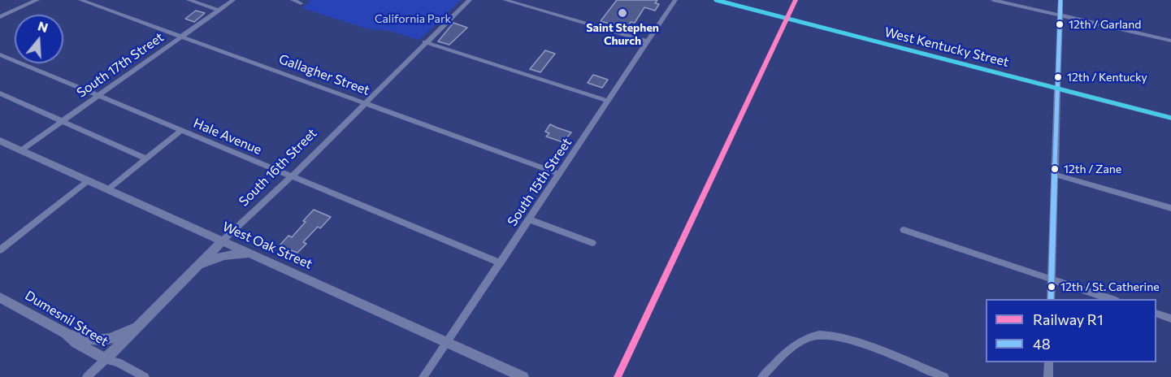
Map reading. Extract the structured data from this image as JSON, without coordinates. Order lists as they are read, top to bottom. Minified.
{"streets":{"main road":["South 16th Street","West Oak Street","Dumesnil Street"],"street":["West Kentucky Street","South 17th Street","Gallagher Street","Hale Avenue","South 15th Street"]},"crossings":[["South 17th Street","Gallagher Street"],["South 17th Street","Hale Avenue"],["South 17th Street","West Oak Street"],["Gallagher Street","South 16th Street"],["Gallagher Street","South 15th Street"],["Hale Avenue","South 16th Street"],["Hale Avenue","South 15th Street"],["South 16th Street","West Oak Street"],["South 16th Street","Dumesnil Street"],["South 15th Street","West Oak Street"]],"parks":["California Park"],"places":["Saint Stephen Church","12th / Garland","12th / Kentucky","12th / Zane","12th / St. Catherine"],"lines":["rail line R1","transit line 48"],"legend":["Railway R1","48"],"north":"top"}
